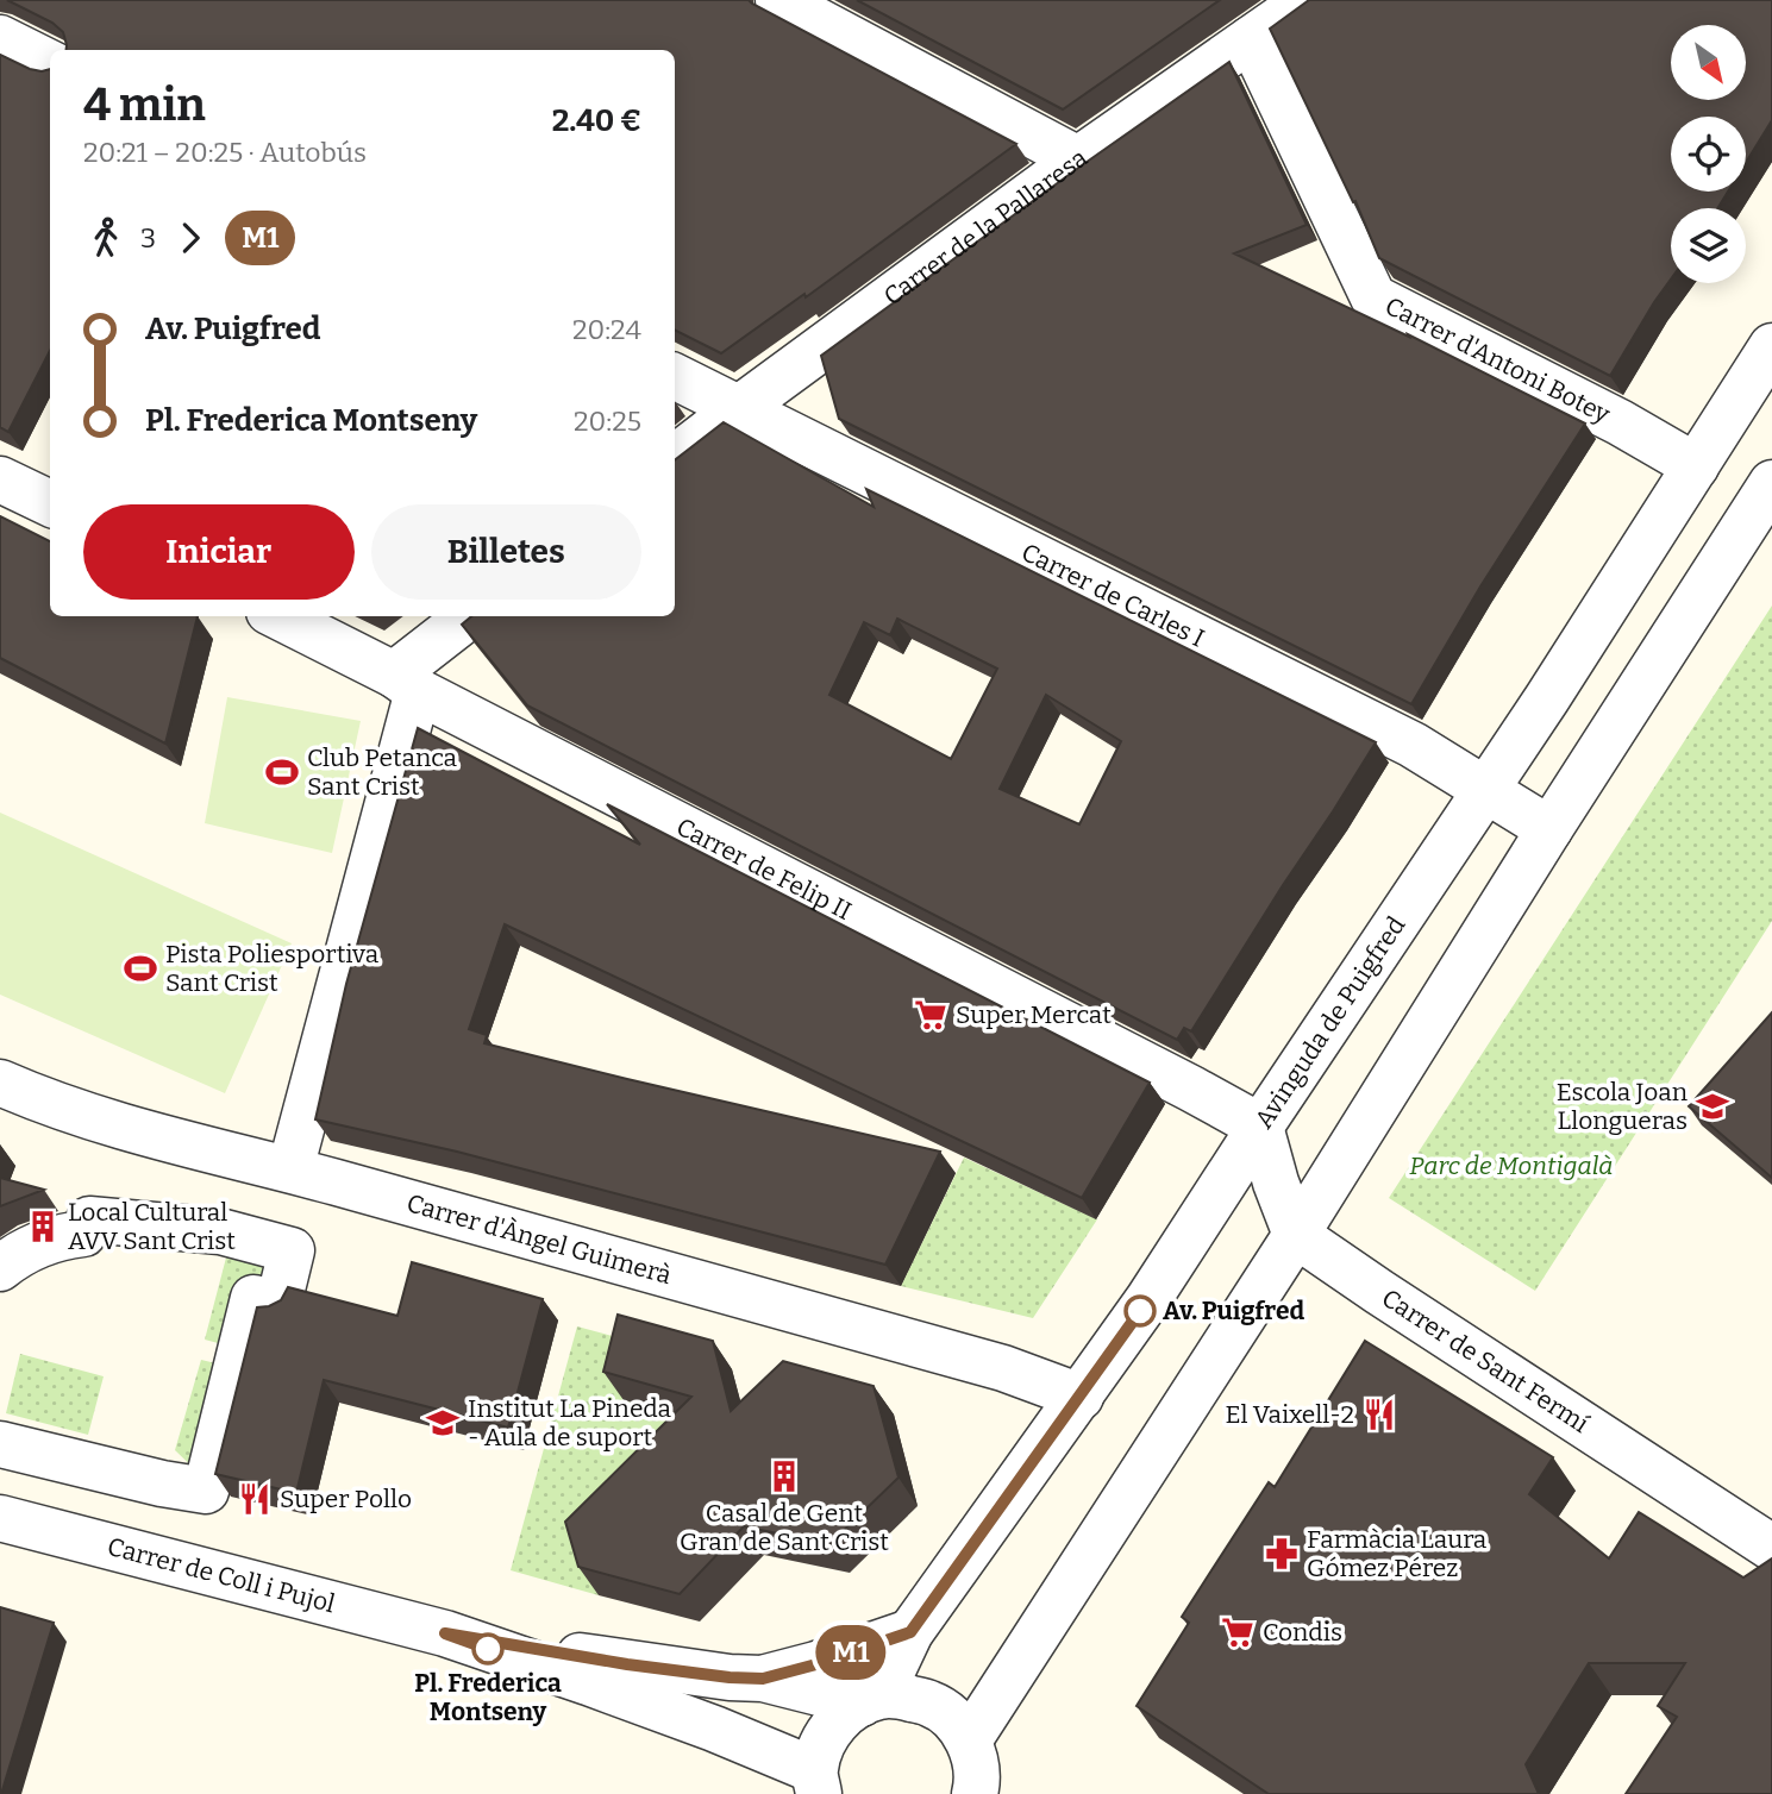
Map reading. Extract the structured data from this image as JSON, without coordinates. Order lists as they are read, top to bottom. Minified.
{"streets":{"street":["Carrer de la Pallaresa","Carrer d'Antoni Botey","Carrer de Carles I","Carrer de Felip II","Avinguda de Puigfred","Carrer d'Àngel Guimerà","Carrer de Sant Fermí","Carrer de Coll i Pujol"]},"crossings":[["Carrer de la Pallaresa","Carrer d'Antoni Botey"],["Carrer de la Pallaresa","Carrer de Carles I"],["Carrer d'Antoni Botey","Avinguda de Puigfred"],["Carrer de Carles I","Avinguda de Puigfred"],["Carrer de Felip II","Avinguda de Puigfred"],["Avinguda de Puigfred","Carrer d'Àngel Guimerà"],["Avinguda de Puigfred","Carrer de Coll i Pujol"]],"parks":["Parc de Montigalà"],"places":{"sports":["Club Petanca Sant Crist","Pista Poliesportiva Sant Crist"],"supermarket":["Super Mercat","Condis"],"school or university":["Escola Joan Llongueras","Institut La Pineda - Aula de suport"],"building":["Local Cultural AVV Sant Crist","Casal de Gent Gran de Sant Crist"],"other":["Av. Puigfred","Pl. Frederica Montseny"],"restaurant":["El Vaixell-2","Super Pollo"],"pharmacy":["Farmàcia Laura Gómez Pérez"]},"lines":["bus line M1"],"north":"bottom right","page":{"on_map":"M1","heading":["4 min","20:21 – 20:25 · Autobús","2.40 €"],"legs":["3","M1"],"list":[{"name":"Av. Puigfred","value":"20:24"},{"name":"Pl. Frederica Montseny","value":"20:25"}],"buttons":["Iniciar","Billetes"]}}
